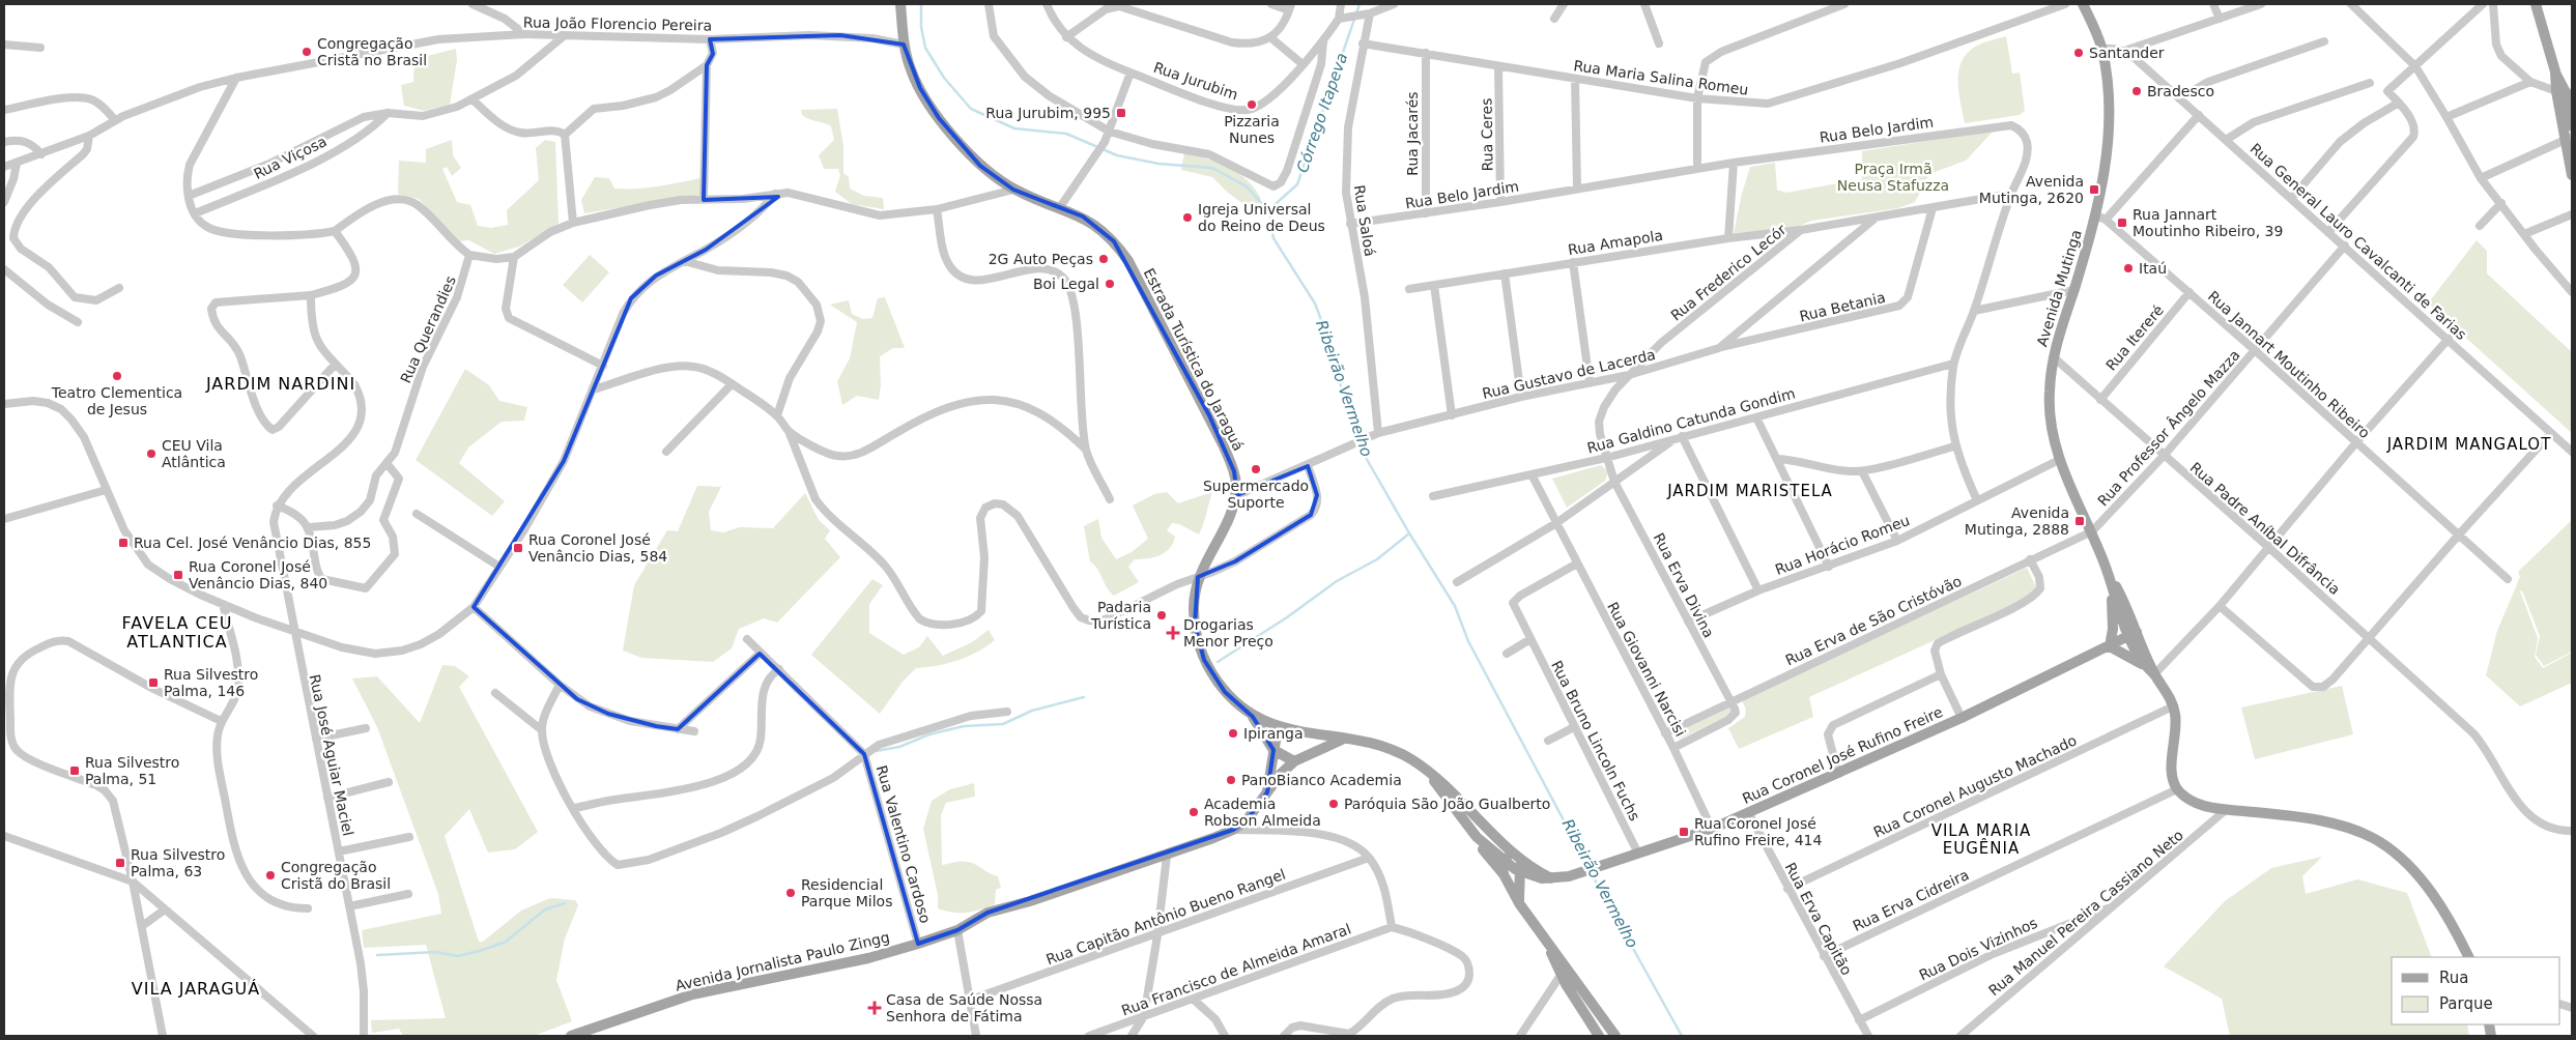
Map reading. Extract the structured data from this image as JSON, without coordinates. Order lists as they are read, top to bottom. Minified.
{"streets":{"main road":["Avenida Mutinga","Estrada Turística do Jaraguá","Rua Coronel José Rufino Freire","Avenida Jornalista Paulo Zingg"],"street":["Rua João Florencio Pereira","Rua Maria Salina Romeu","Rua Jurubim","Rua Belo Jardim","Rua Jacarés","Rua Ceres","Rua Viçosa","Rua Saloá","Rua General Lauro Cavalcanti de Farias","Rua Amapola","Rua Frederico Lecór","Rua Betania","Rua Querandies","Rua Itereré","Rua Jannart Moutinho Ribeiro","Rua Gustavo de Lacerda","Rua Galdino Catunda Gondim","Rua Professor Ângelo Mazza","Rua Padre Aníbal Difrância","Rua Horácio Romeu","Rua Erva Divina","Rua Erva de São Cristóvão","Rua Giovanni Narcisi","Rua Bruno Lincoln Fuchs","Rua José Aguiar Maciel","Rua Coronel Augusto Machado","Rua Valentino Cardoso","Rua Erva Cidreira","Rua Manuel Pereira Cassiano Neto","Rua Capitão Antônio Bueno Rangel","Rua Erva Capitão","Rua Dois Vizinhos","Rua Francisco de Almeida Amaral"]},"crossings":[["Rua João Florencio Pereira","Rua Viçosa"],["Rua João Florencio Pereira","Estrada Turística do Jaraguá"],["Rua Maria Salina Romeu","Rua Jacarés"],["Rua Maria Salina Romeu","Rua Ceres"],["Rua Maria Salina Romeu","Rua Saloá"],["Rua Jurubim","Estrada Turística do Jaraguá"],["Rua Belo Jardim","Rua Jacarés"],["Rua Belo Jardim","Rua Ceres"],["Rua Belo Jardim","Rua Saloá"],["Rua Belo Jardim","Rua Frederico Lecór"],["Rua Belo Jardim","Rua Galdino Catunda Gondim"],["Rua Belo Jardim","Rua Horácio Romeu"],["Rua Saloá","Rua Gustavo de Lacerda"],["Rua General Lauro Cavalcanti de Farias","Rua Professor Ângelo Mazza"],["Rua Amapola","Rua Frederico Lecór"],["Rua Frederico Lecór","Rua Betania"],["Rua Frederico Lecór","Rua Gustavo de Lacerda"],["Rua Frederico Lecór","Rua Galdino Catunda Gondim"],["Rua Frederico Lecór","Rua Erva Divina"],["Avenida Mutinga","Rua Jannart Moutinho Ribeiro"],["Avenida Mutinga","Rua Professor Ângelo Mazza"],["Avenida Mutinga","Rua Padre Aníbal Difrância"],["Avenida Mutinga","Rua Horácio Romeu"],["Avenida Mutinga","Rua Erva de São Cristóvão"],["Avenida Mutinga","Rua Coronel José Rufino Freire"],["Avenida Mutinga","Rua Coronel Augusto Machado"],["Avenida Mutinga","Rua Erva Cidreira"],["Rua Betania","Rua Gustavo de Lacerda"],["Rua Itereré","Rua Jannart Moutinho Ribeiro"],["Rua Itereré","Rua Padre Aníbal Difrância"],["Estrada Turística do Jaraguá","Rua Gustavo de Lacerda"],["Estrada Turística do Jaraguá","Rua Coronel José Rufino Freire"],["Estrada Turística do Jaraguá","Avenida Jornalista Paulo Zingg"],["Rua Jannart Moutinho Ribeiro","Rua Professor Ângelo Mazza"],["Rua Galdino Catunda Gondim","Rua Erva Divina"],["Rua Galdino Catunda Gondim","Rua Giovanni Narcisi"],["Rua Professor Ângelo Mazza","Rua Padre Aníbal Difrância"],["Rua Professor Ângelo Mazza","Rua Erva de São Cristóvão"],["Rua Horácio Romeu","Rua Erva Divina"],["Rua Erva Divina","Rua Erva de São Cristóvão"],["Rua Erva de São Cristóvão","Rua Giovanni Narcisi"],["Rua Giovanni Narcisi","Rua Bruno Lincoln Fuchs"],["Rua Giovanni Narcisi","Rua Coronel José Rufino Freire"],["Rua Bruno Lincoln Fuchs","Rua Coronel José Rufino Freire"],["Rua Coronel José Rufino Freire","Rua Erva Capitão"],["Rua Coronel Augusto Machado","Rua Erva Capitão"],["Rua Valentino Cardoso","Avenida Jornalista Paulo Zingg"],["Rua Erva Cidreira","Rua Erva Capitão"],["Rua Manuel Pereira Cassiano Neto","Rua Dois Vizinhos"],["Rua Erva Capitão","Rua Dois Vizinhos"]],"districts":["JARDIM NARDINI","JARDIM MANGALOT","JARDIM MARISTELA","FAVELA CEU ATLANTICA","VILA MARIA EUGÊNIA","VILA JARAGUÁ"],"water":["Córrego Itapeva","Ribeirão Vermelho"],"parks":["Praça Irmã Neusa Stafuzza"],"places":{"other":["Congregação Cristã no Brasil","Santander","Bradesco","Pizzaria Nunes","Igreja Universal do Reino de Deus","2G Auto Peças","Itaú","Boi Legal","Teatro Clementica de Jesus","CEU Vila Atlântica","Supermercado Suporte","Padaria Turística","Ipiranga","PanoBianco Academia","Paróquia São João Gualberto","Academia Robson Almeida","Congregação Cristã do Brasil","Residencial Parque Milos"],"transit":["Rua Jurubim, 995","Avenida Mutinga, 2620","Rua Jannart Moutinho Ribeiro, 39","Avenida Mutinga, 2888","Rua Cel. José Venâncio Dias, 855","Rua Coronel José Venâncio Dias, 584","Rua Coronel José Venâncio Dias, 840","Rua Silvestro Palma, 146","Rua Silvestro Palma, 51","Rua Coronel José Rufino Freire, 414","Rua Silvestro Palma, 63"],"health":["Drogarias Menor Preço","Casa de Saúde Nossa Senhora de Fátima"]},"legend":["Rua","Parque"]}
